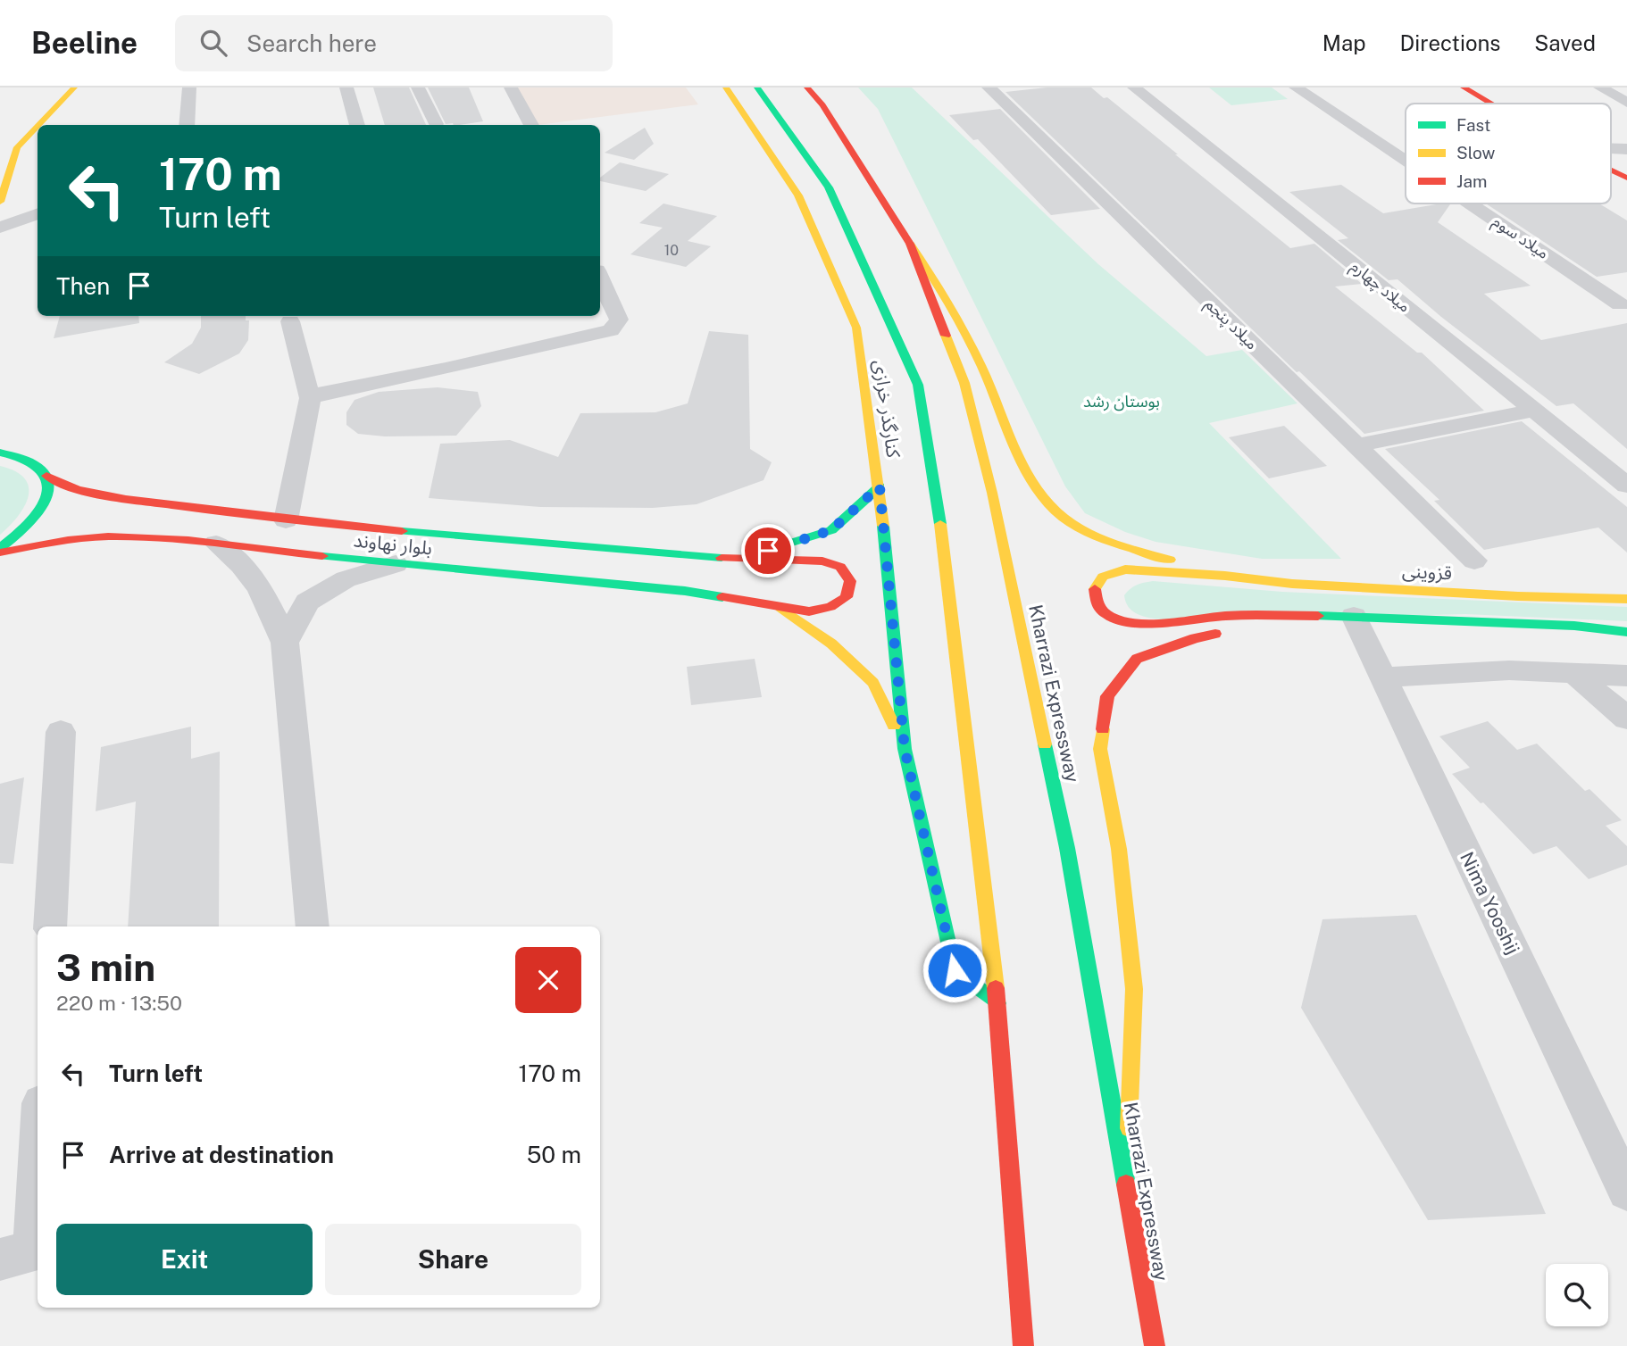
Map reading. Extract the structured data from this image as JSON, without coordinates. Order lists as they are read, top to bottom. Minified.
{"streets":{"main road":["کنارگذر خرازی","بلوار نهاوند","قزوینی","Kharrazi Expressway"],"street":["میلاد سوم","میلاد چهارم","میلاد پنجم","Nima Yooshij"]},"parks":["بوستان رشد"],"house_numbers":["10"],"legend":["Fast","Slow","Jam"],"page":{"header":"Beeline","search":"Search here","nav":["Map","Directions","Saved"],"turn":["170 m","Turn left"],"then":"Then","heading":["3 min","220 m · 13:50"],"list":[{"name":"Turn left","value":"170 m"},{"name":"Arrive at destination","value":"50 m"}],"buttons":["Exit","Share"]}}
